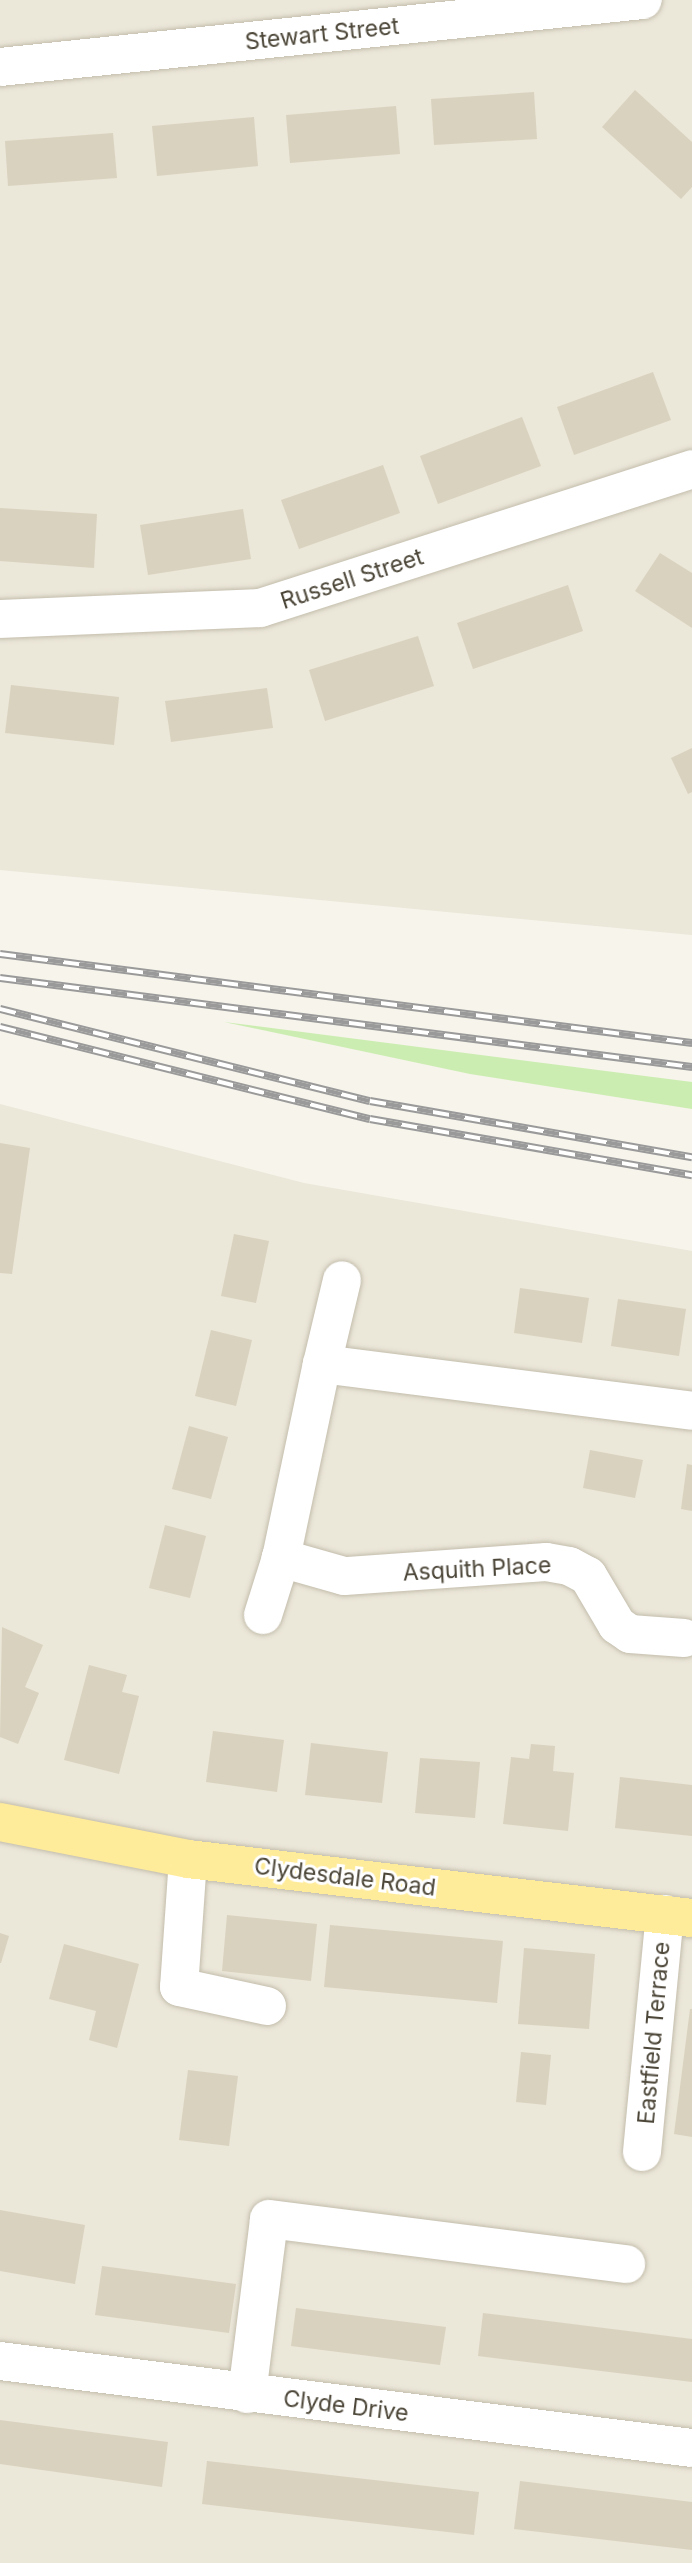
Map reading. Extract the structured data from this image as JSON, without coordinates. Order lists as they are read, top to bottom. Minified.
{"streets":{"main road":["Clydesdale Road"],"street":["Stewart Street","Russell Street","Asquith Place","Eastfield Terrace","Clyde Drive"]},"crossings":[["Clydesdale Road","Eastfield Terrace"]]}
